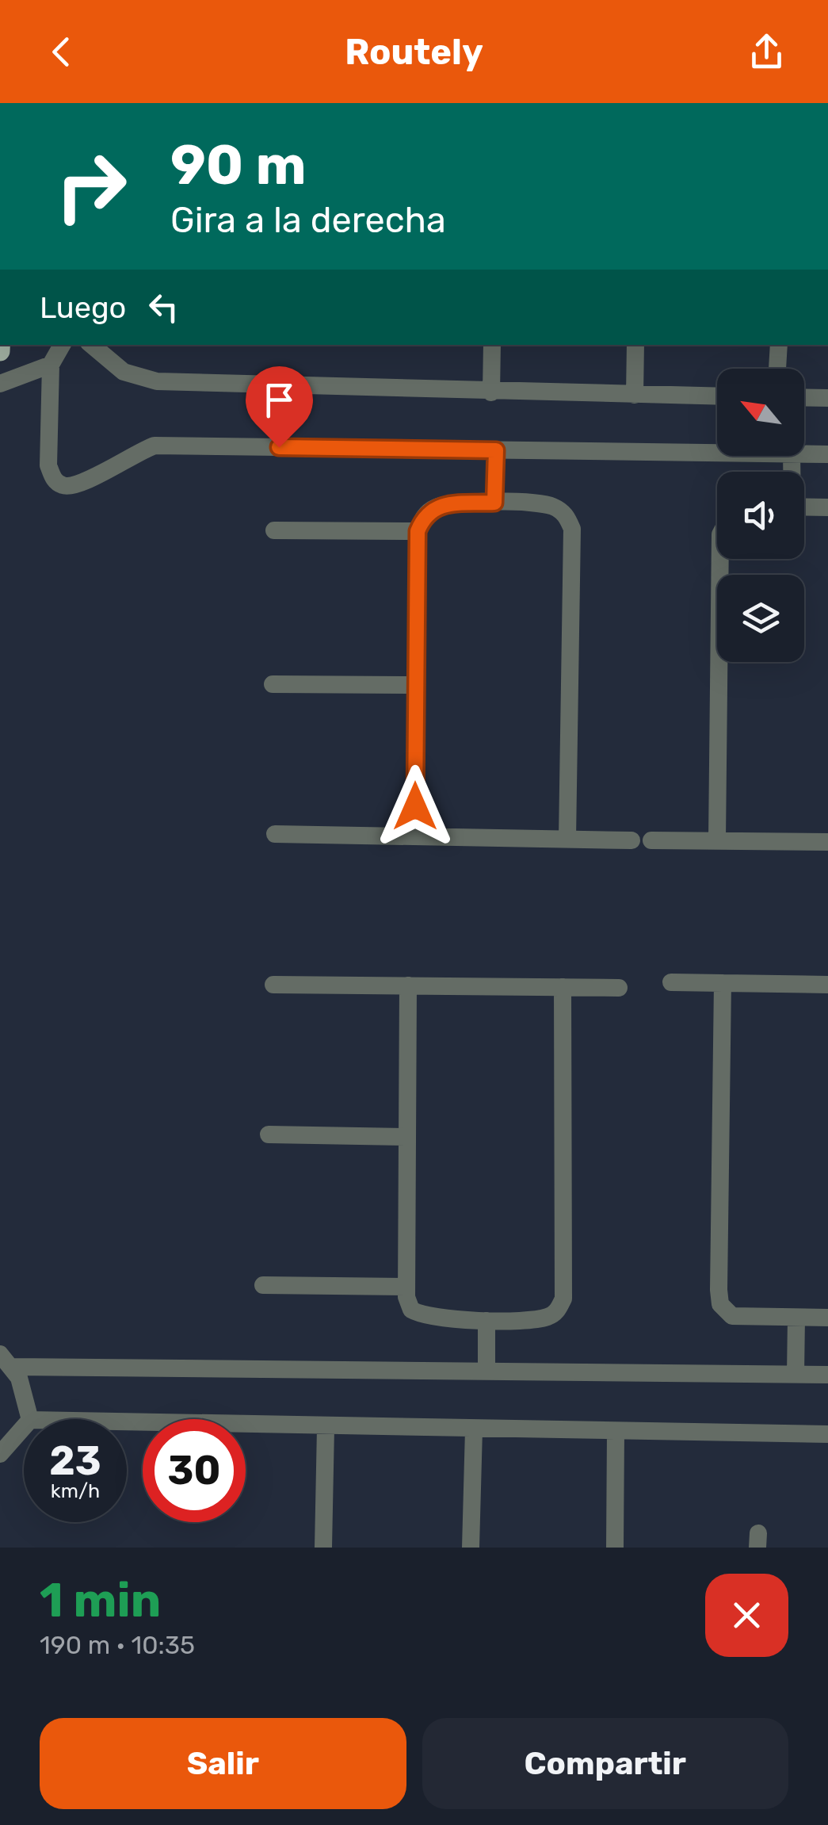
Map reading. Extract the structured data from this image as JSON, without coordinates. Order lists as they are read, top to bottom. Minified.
{"north":"top left","page":{"header":"Routely","turn":["90 m","Gira a la derecha"],"then":"Luego","speed":"23 km/h","limit":"30","heading":["1 min","190 m · 10:35"],"buttons":["Salir","Compartir"]}}
